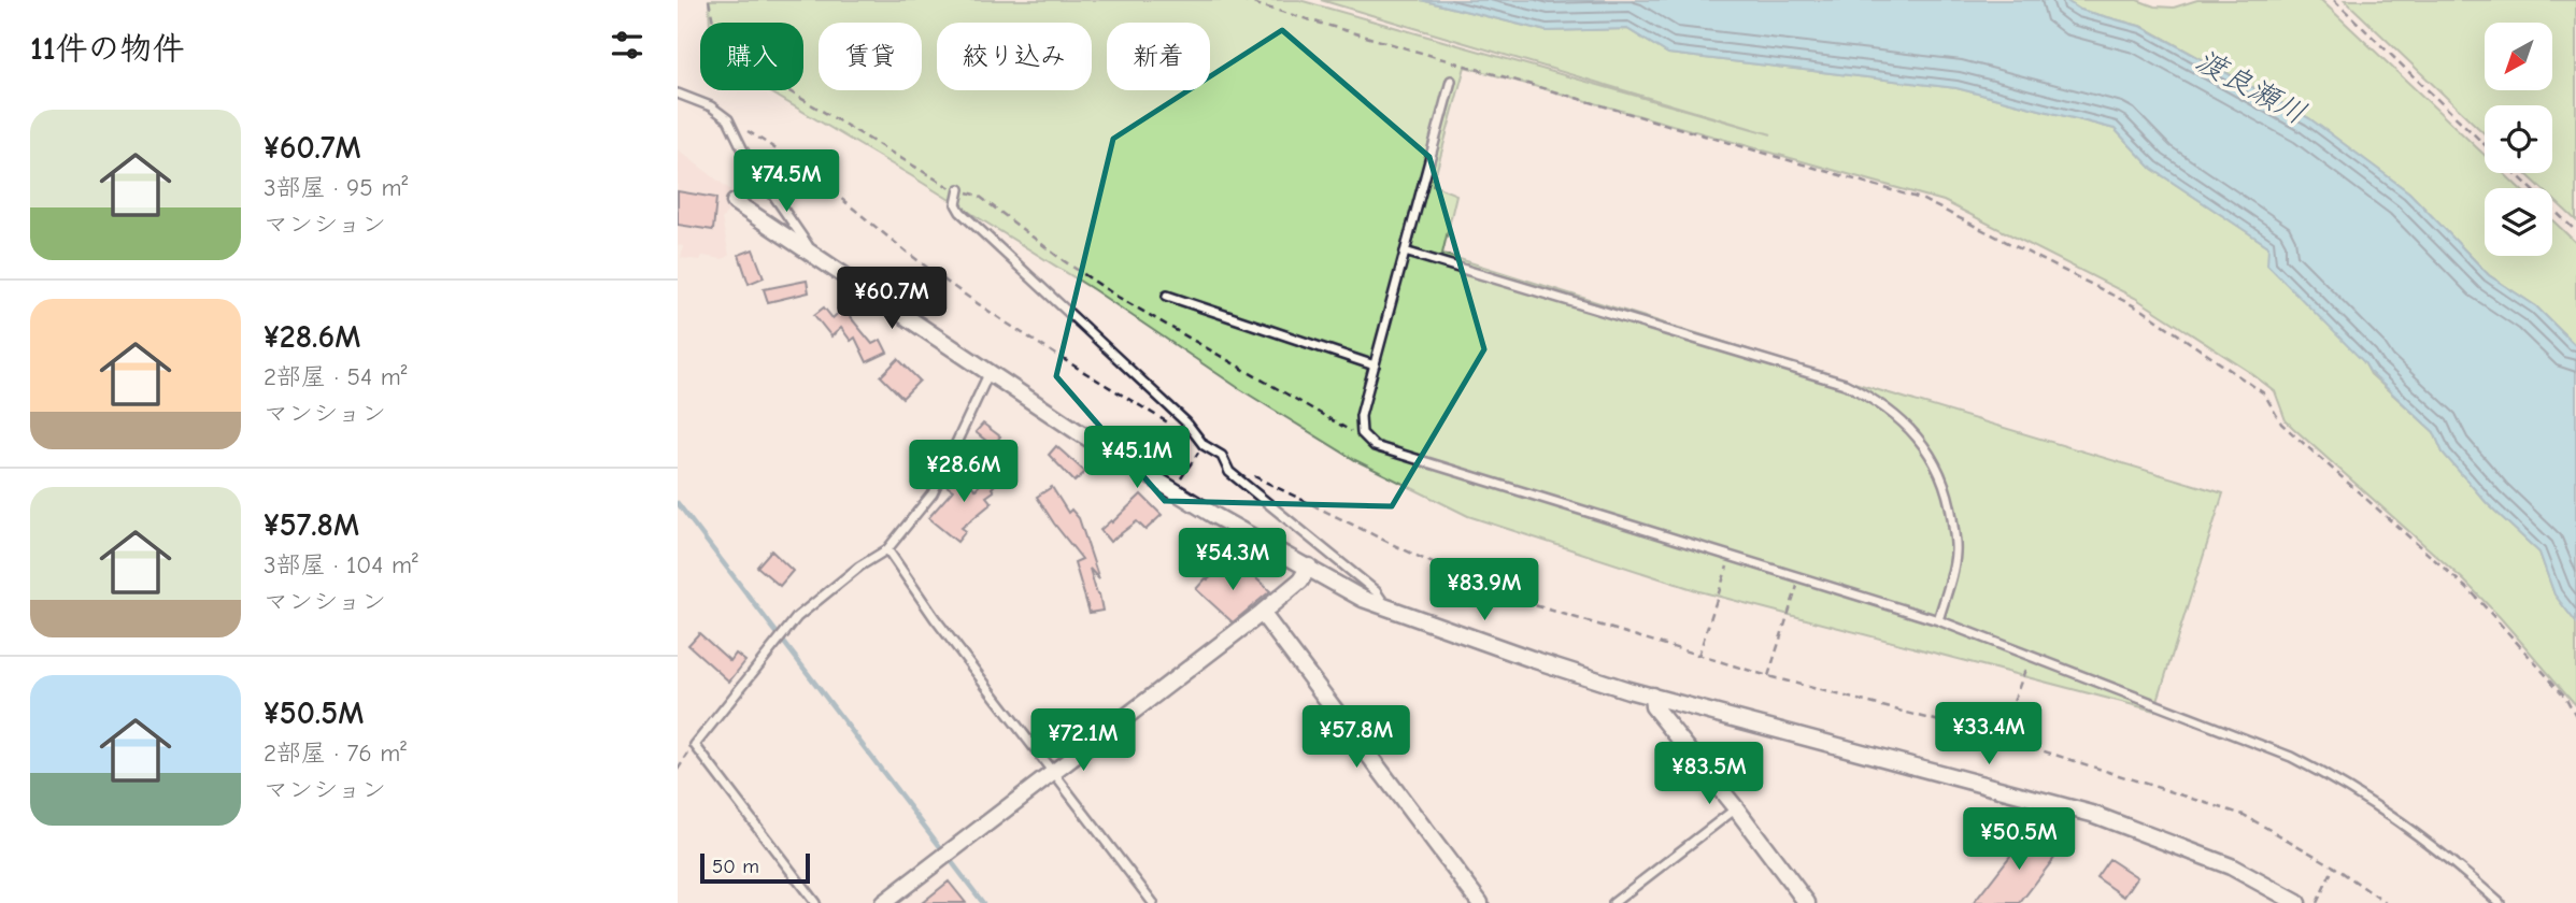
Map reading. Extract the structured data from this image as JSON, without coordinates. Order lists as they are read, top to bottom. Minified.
{"water":["渡良瀬川"],"scale_bar":"50 m","north":"bottom left","page":{"heading":"11件の物件","chip":["購入","賃貸","絞り込み","新着"],"list":[{"name":"¥60.7M","note":"3部屋 · 95 m² · マンション"},{"name":"¥28.6M","note":"2部屋 · 54 m² · マンション"},{"name":"¥57.8M","note":"3部屋 · 104 m² · マンション"},{"name":"¥50.5M","note":"2部屋 · 76 m² · マンション"}],"price":["¥74.5M","¥60.7M","¥45.1M","¥28.6M","¥54.3M","¥83.9M","¥33.4M","¥57.8M","¥72.1M","¥83.5M","¥50.5M"],"scale":"50 m"}}
